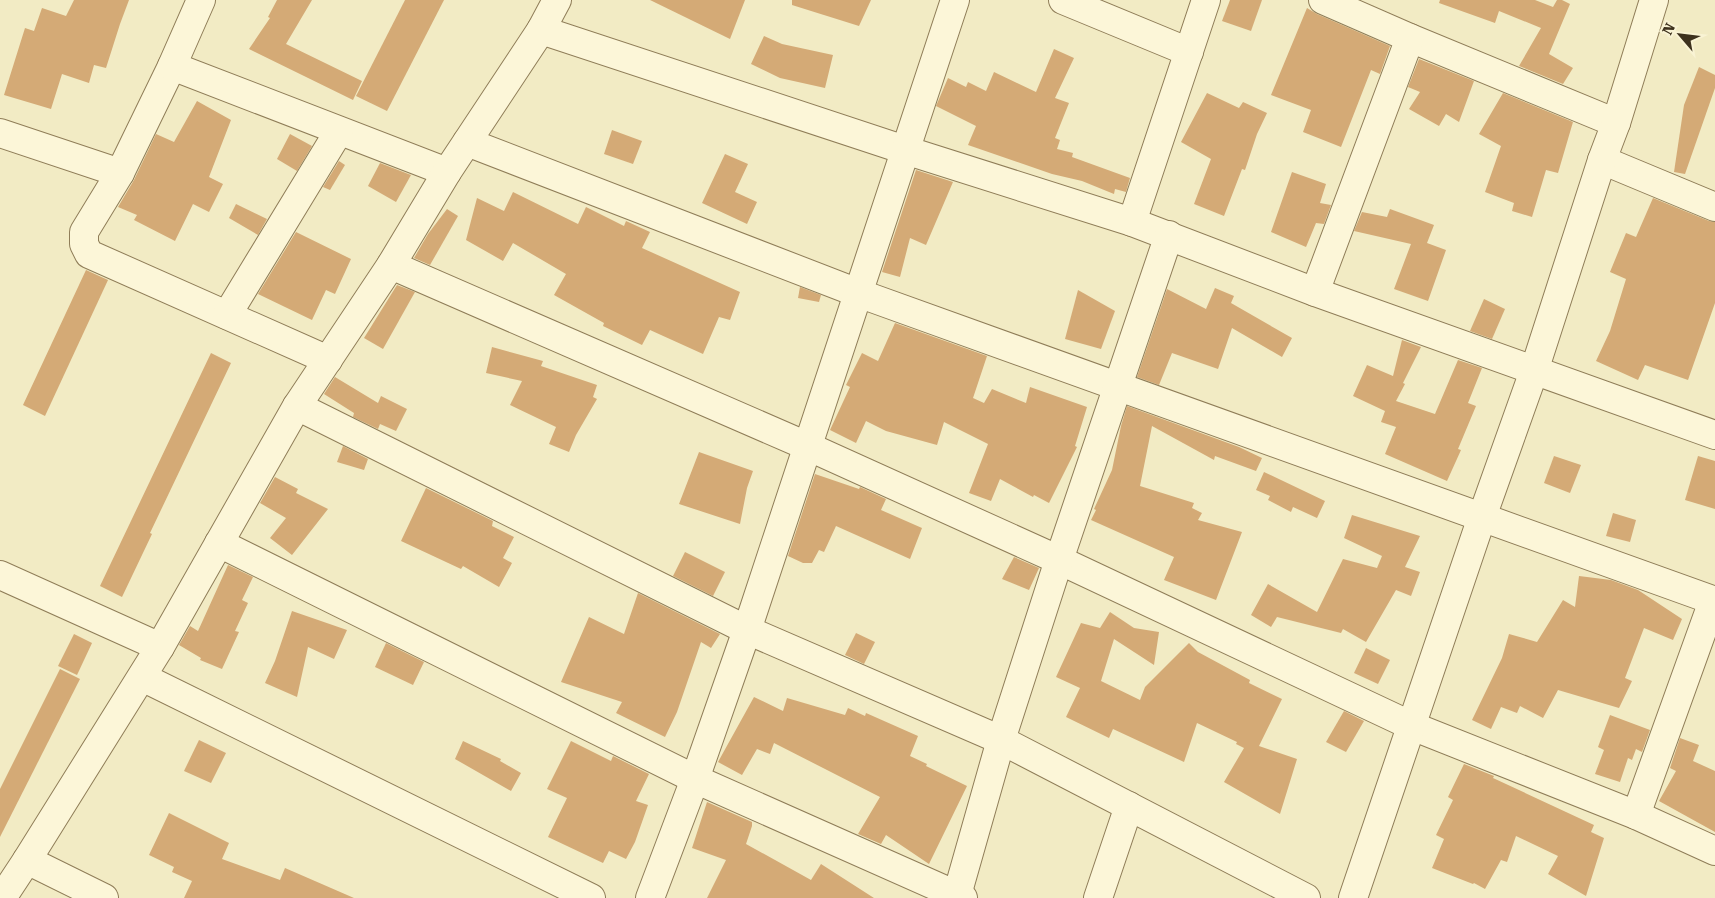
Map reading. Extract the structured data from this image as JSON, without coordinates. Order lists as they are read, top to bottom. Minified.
{"north":"top left"}
